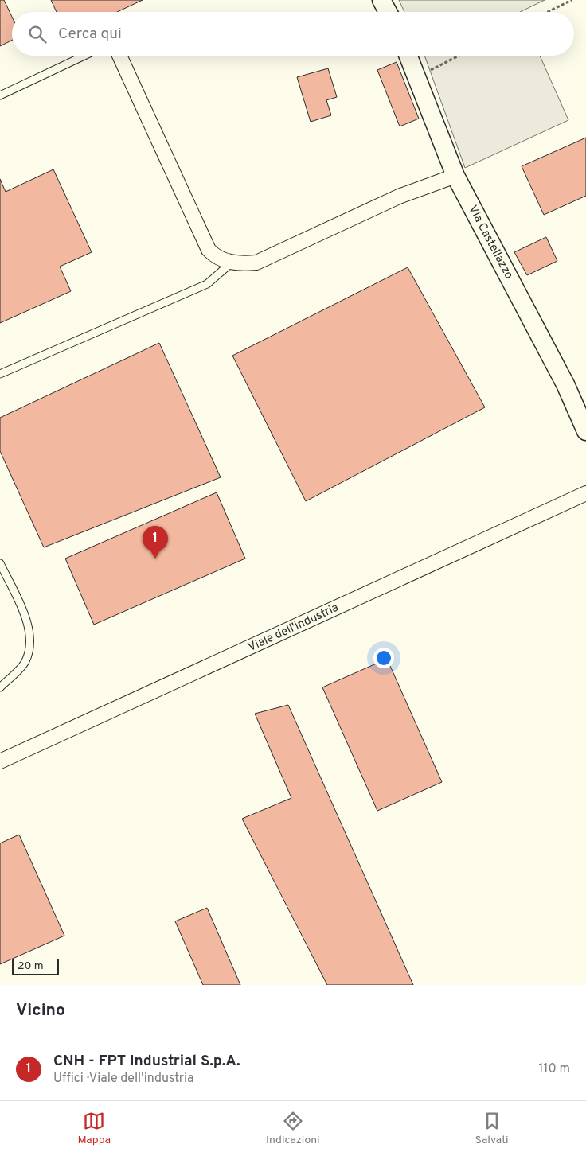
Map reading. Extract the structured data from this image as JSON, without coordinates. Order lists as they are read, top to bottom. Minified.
{"streets":{"street":["Via Castellazzo","Viale dell'industria"]},"scale_bar":"20 m","page":{"search":"Cerca qui","pins":"1","scale":"20 m","heading":"Vicino","list":[{"mark":"1","name":"CNH - FPT Industrial S.p.A.","note":"Uffici · Viale dell'industria","value":"110 m"}],"nav":["Mappa","Indicazioni","Salvati"]}}
